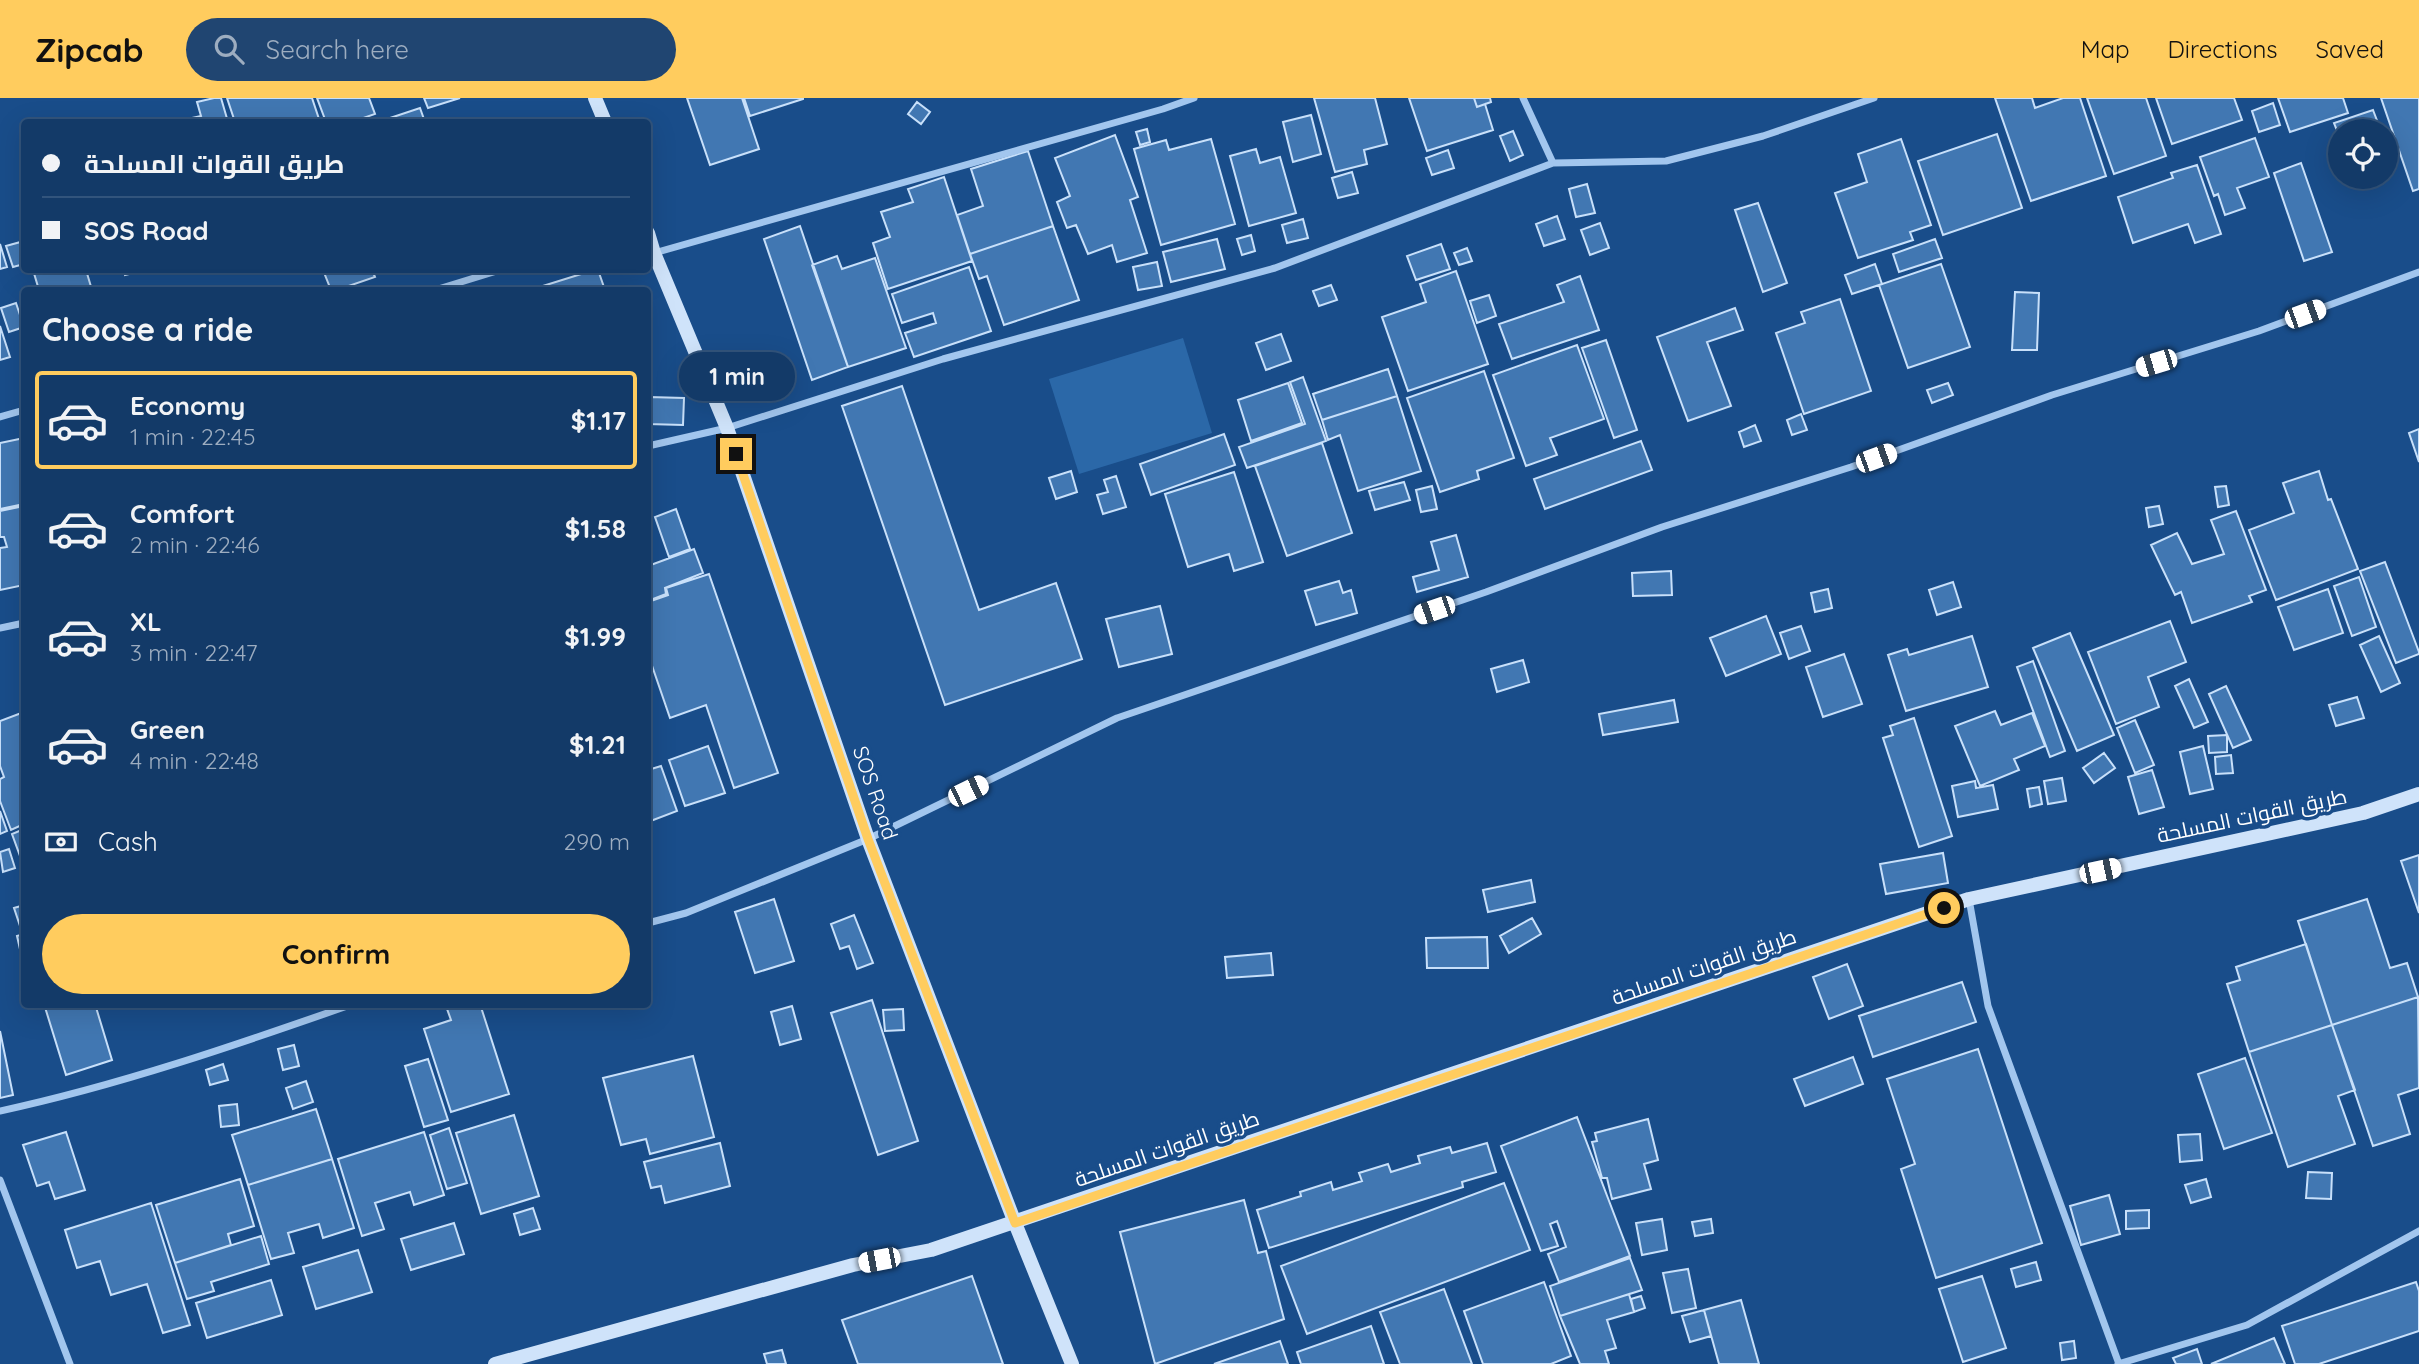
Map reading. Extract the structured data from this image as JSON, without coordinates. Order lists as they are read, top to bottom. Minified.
{"streets":{"street":["SOS Road","طريق القوات المسلحة"]},"crossings":[["SOS Road","طريق القوات المسلحة"]],"page":{"header":"Zipcab","search":"Search here","nav":["Map","Directions","Saved"],"banner":["طريق القوات المسلحة","SOS Road"],"heading":"Choose a ride","bubble":"1 min","list":[{"name":"Economy","note":"1 min · 22:45","value":"$1.17"},{"name":"Comfort","note":"2 min · 22:46","value":"$1.58"},{"name":"XL","note":"3 min · 22:47","value":"$1.99"},{"name":"Green","note":"4 min · 22:48","value":"$1.21"}],"pay":["Cash","290 m"],"buttons":"Confirm"}}
